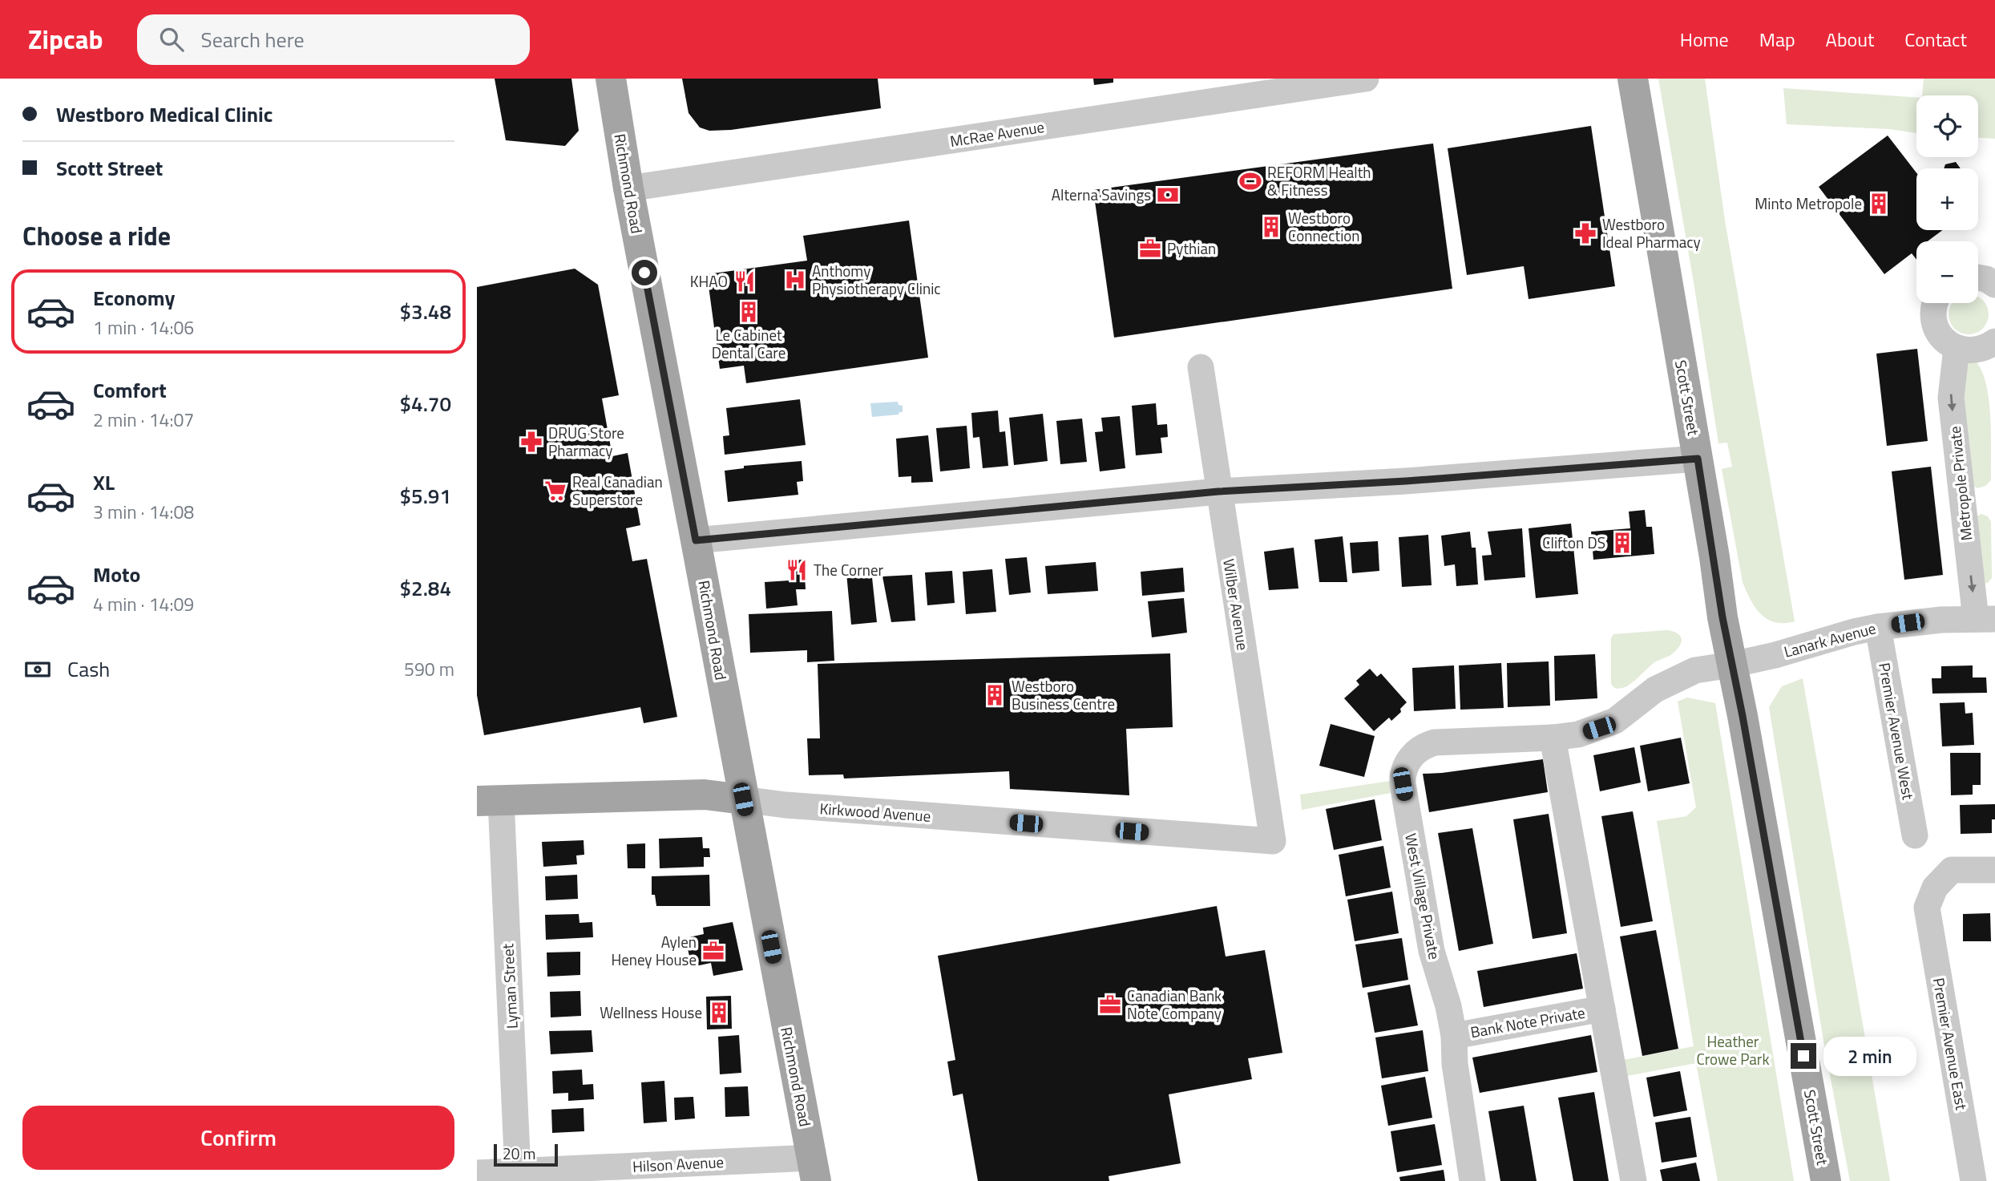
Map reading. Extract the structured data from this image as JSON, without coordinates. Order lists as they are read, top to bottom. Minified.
{"streets":{"main road":["Richmond Road","Scott Street","Kirkwood Avenue"],"street":["McRae Avenue","Metropole Private","Wilber Avenue","Lanark Avenue","Premier Avenue West","West Village Private","Lyman Street","Bank Note Private","Premier Avenue East","Hilson Avenue"]},"crossings":[["McRae Avenue","Richmond Road"],["Richmond Road","Kirkwood Avenue"],["Richmond Road","Hilson Avenue"],["Scott Street","Lanark Avenue"],["Scott Street","West Village Private"],["Metropole Private","Lanark Avenue"],["Wilber Avenue","Kirkwood Avenue"],["Lanark Avenue","Premier Avenue West"],["Lanark Avenue","West Village Private"],["Kirkwood Avenue","Lyman Street"],["West Village Private","Bank Note Private"],["Lyman Street","Hilson Avenue"]],"one_way":["Metropole Private"],"parks":["Heather Crowe Park"],"places":{"sports":["REFORM Health & Fitness"],"bank":["Alterna Savings"],"building":["Minto Metropole","Westboro Connection","Le Cabinet Dental Care","Clifton DS","Westboro Business Centre","Wellness House"],"pharmacy":["Westboro Ideal Pharmacy","DRUG Store Pharmacy"],"office":["Pythian","Aylen Heney House","Canadian Bank Note Company"],"hospital":["Anthomy Physiotherapy Clinic"],"restaurant":["KHAO","The Corner"],"supermarket":["Real Canadian Superstore"]},"scale_bar":"20 m","page":{"header":"Zipcab","search":"Search here","nav":["Home","Map","About","Contact"],"banner":["Westboro Medical Clinic","Scott Street"],"map_buttons":["+","−"],"heading":"Choose a ride","list":[{"name":"Economy","note":"1 min · 14:06","value":"$3.48"},{"name":"Comfort","note":"2 min · 14:07","value":"$4.70"},{"name":"XL","note":"3 min · 14:08","value":"$5.91"},{"name":"Moto","note":"4 min · 14:09","value":"$2.84"}],"pay":["Cash","590 m"],"bubble":"2 min","buttons":"Confirm","scale":"20 m"}}
